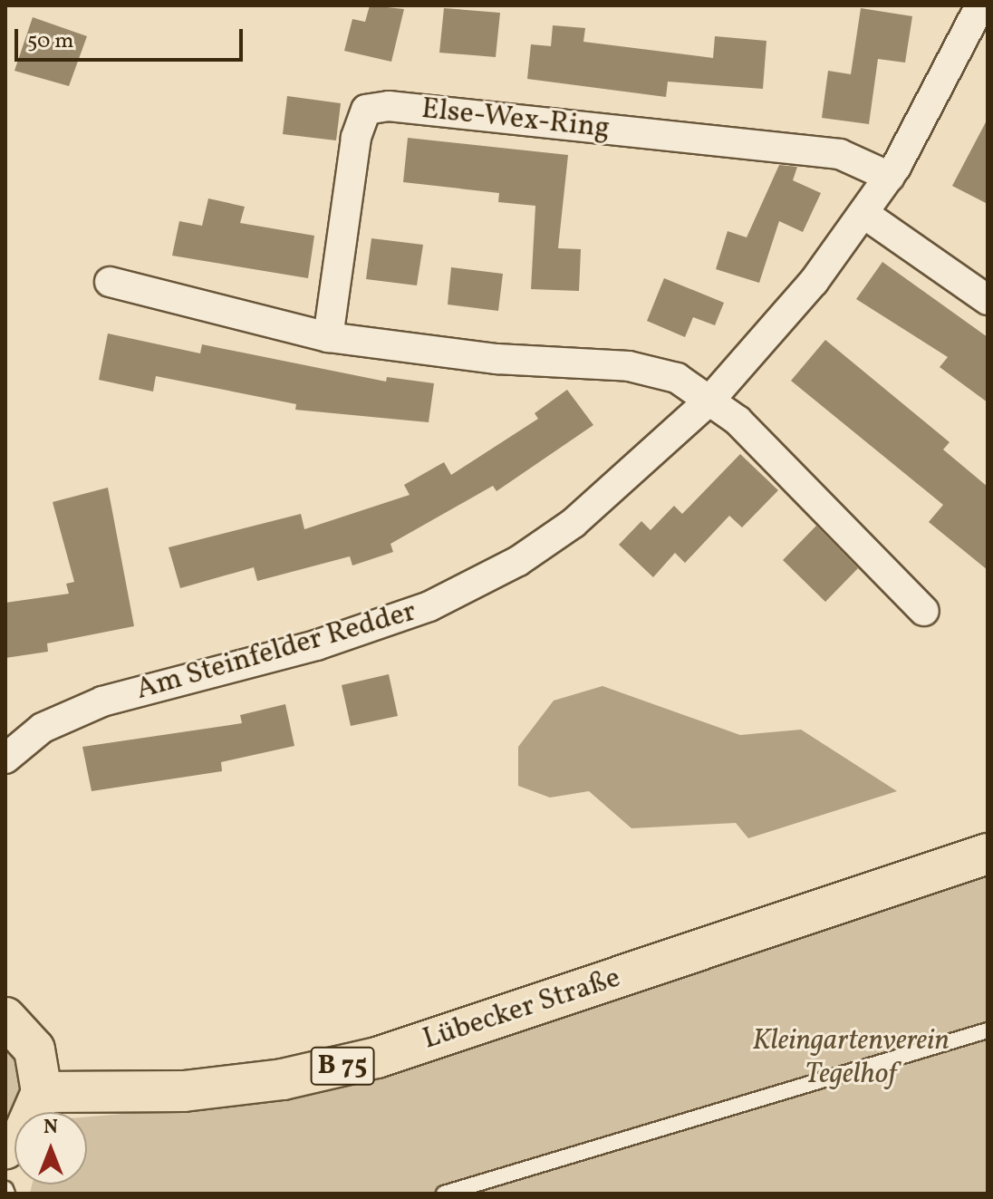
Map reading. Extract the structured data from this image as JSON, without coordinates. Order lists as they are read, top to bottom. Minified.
{"streets":{"main road":["Lübecker Straße","B 75"],"street":["Else-Wex-Ring","Am Steinfelder Redder"]},"crossings":[["Else-Wex-Ring","Am Steinfelder Redder"]],"parks":["Kleingartenverein Tegelhof"],"scale_bar":"50 m","north":"top"}
